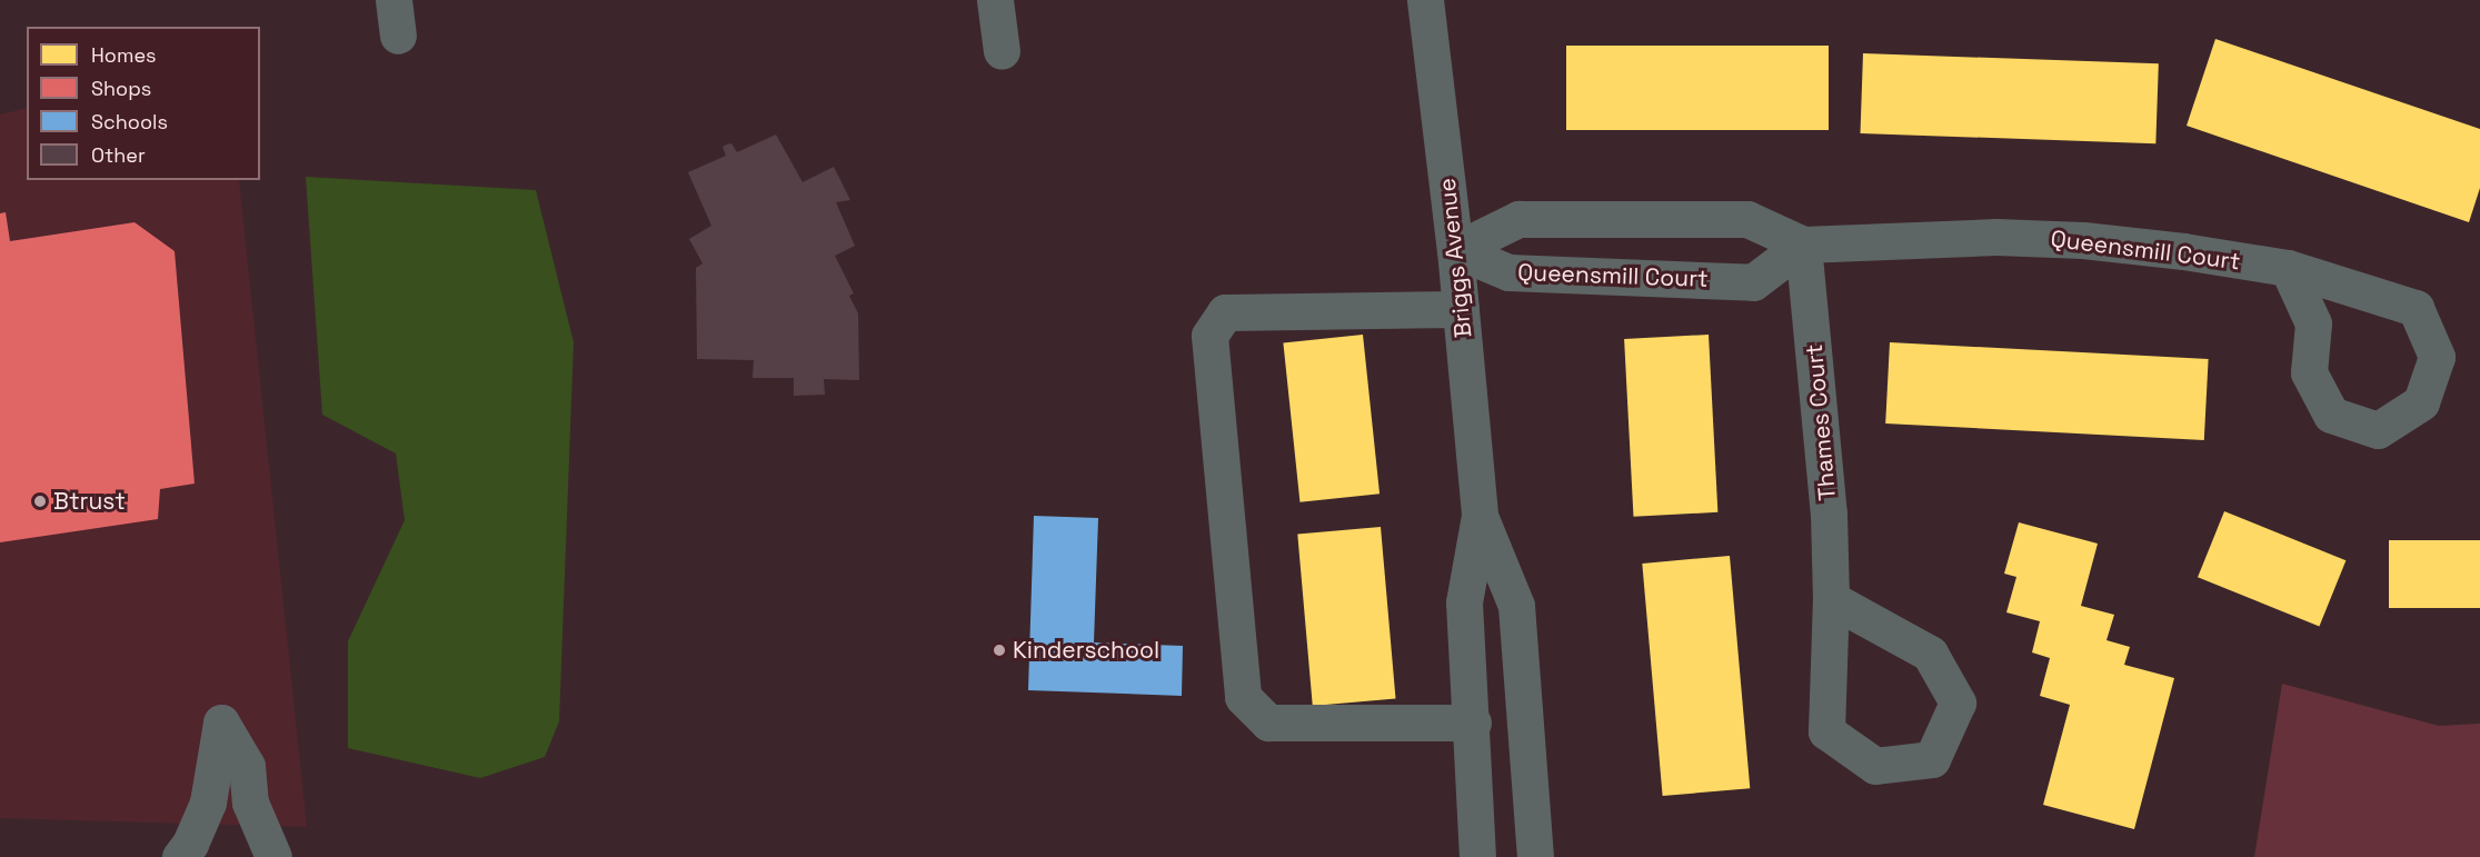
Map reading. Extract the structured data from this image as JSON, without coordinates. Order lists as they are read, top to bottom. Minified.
{"streets":{"street":["Queensmill Court","Briggs Avenue","Thames Court"]},"crossings":[["Queensmill Court","Briggs Avenue"],["Queensmill Court","Thames Court"]],"places":["Btrust","Kinderschool"],"legend":["Homes","Shops","Schools","Other"]}
